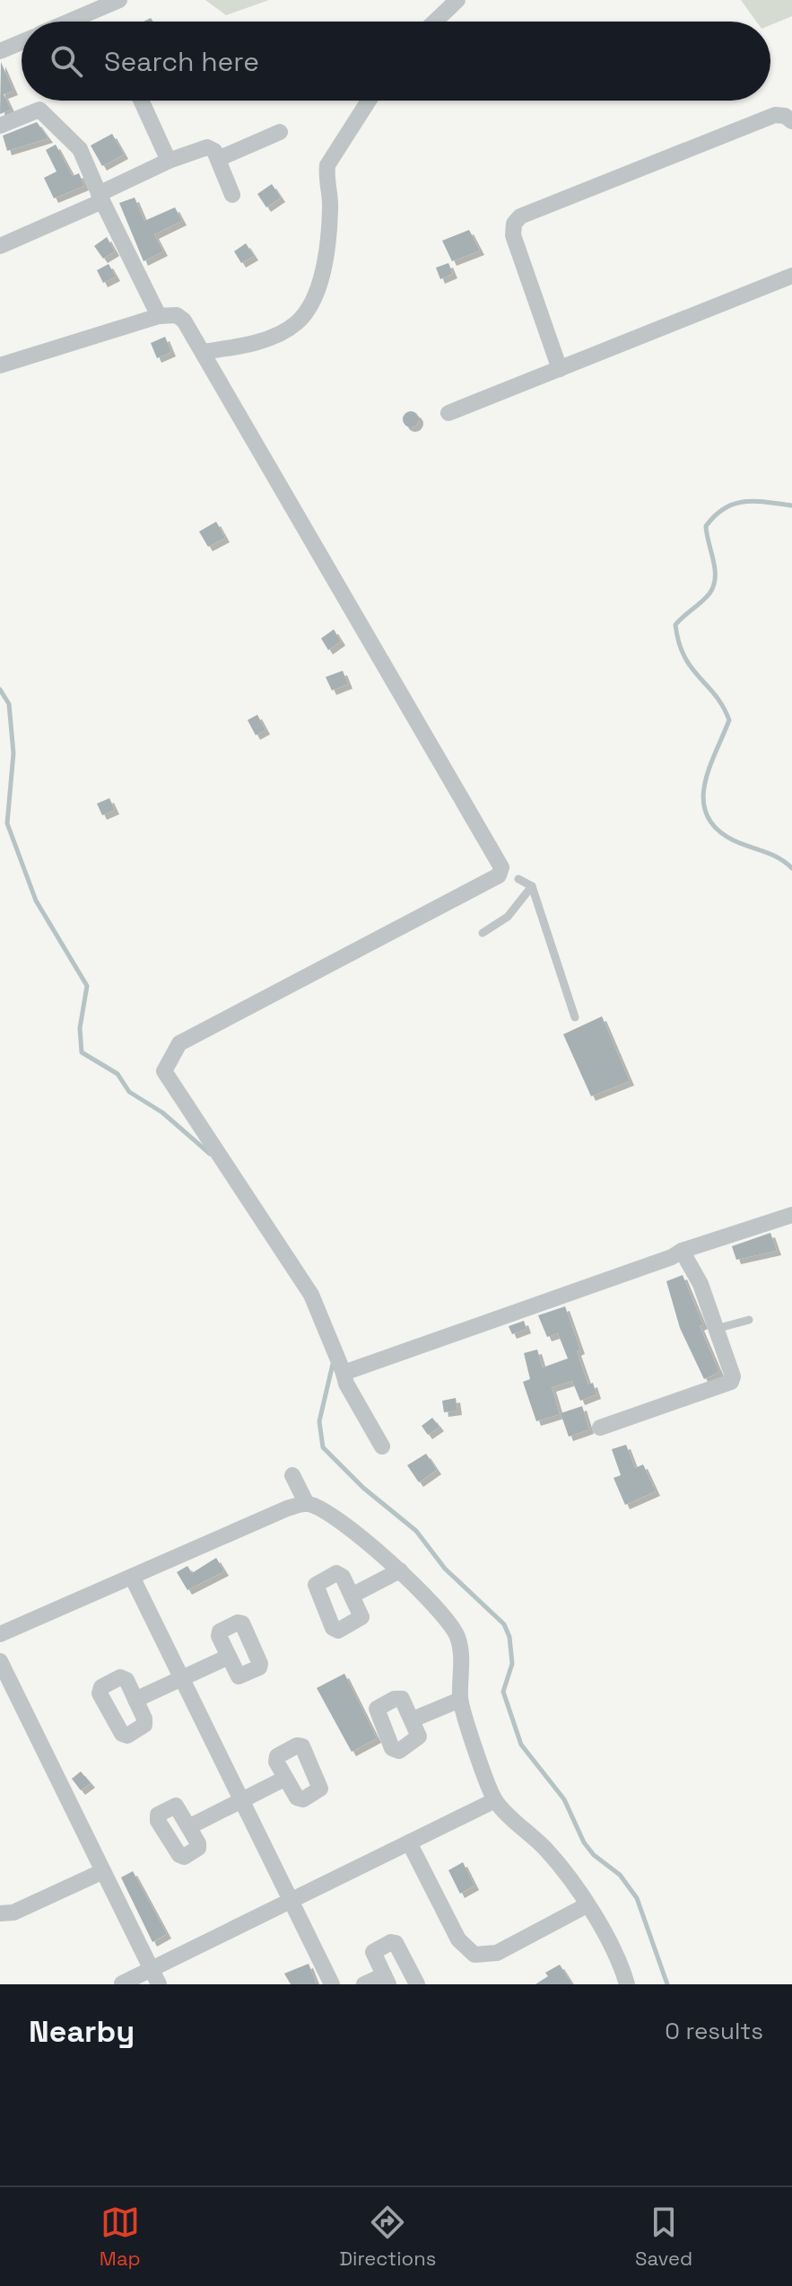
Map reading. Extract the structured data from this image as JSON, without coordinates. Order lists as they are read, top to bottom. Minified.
{"page":{"search":"Search here","heading":["Nearby","0 results"],"nav":["Map","Directions","Saved"]}}
